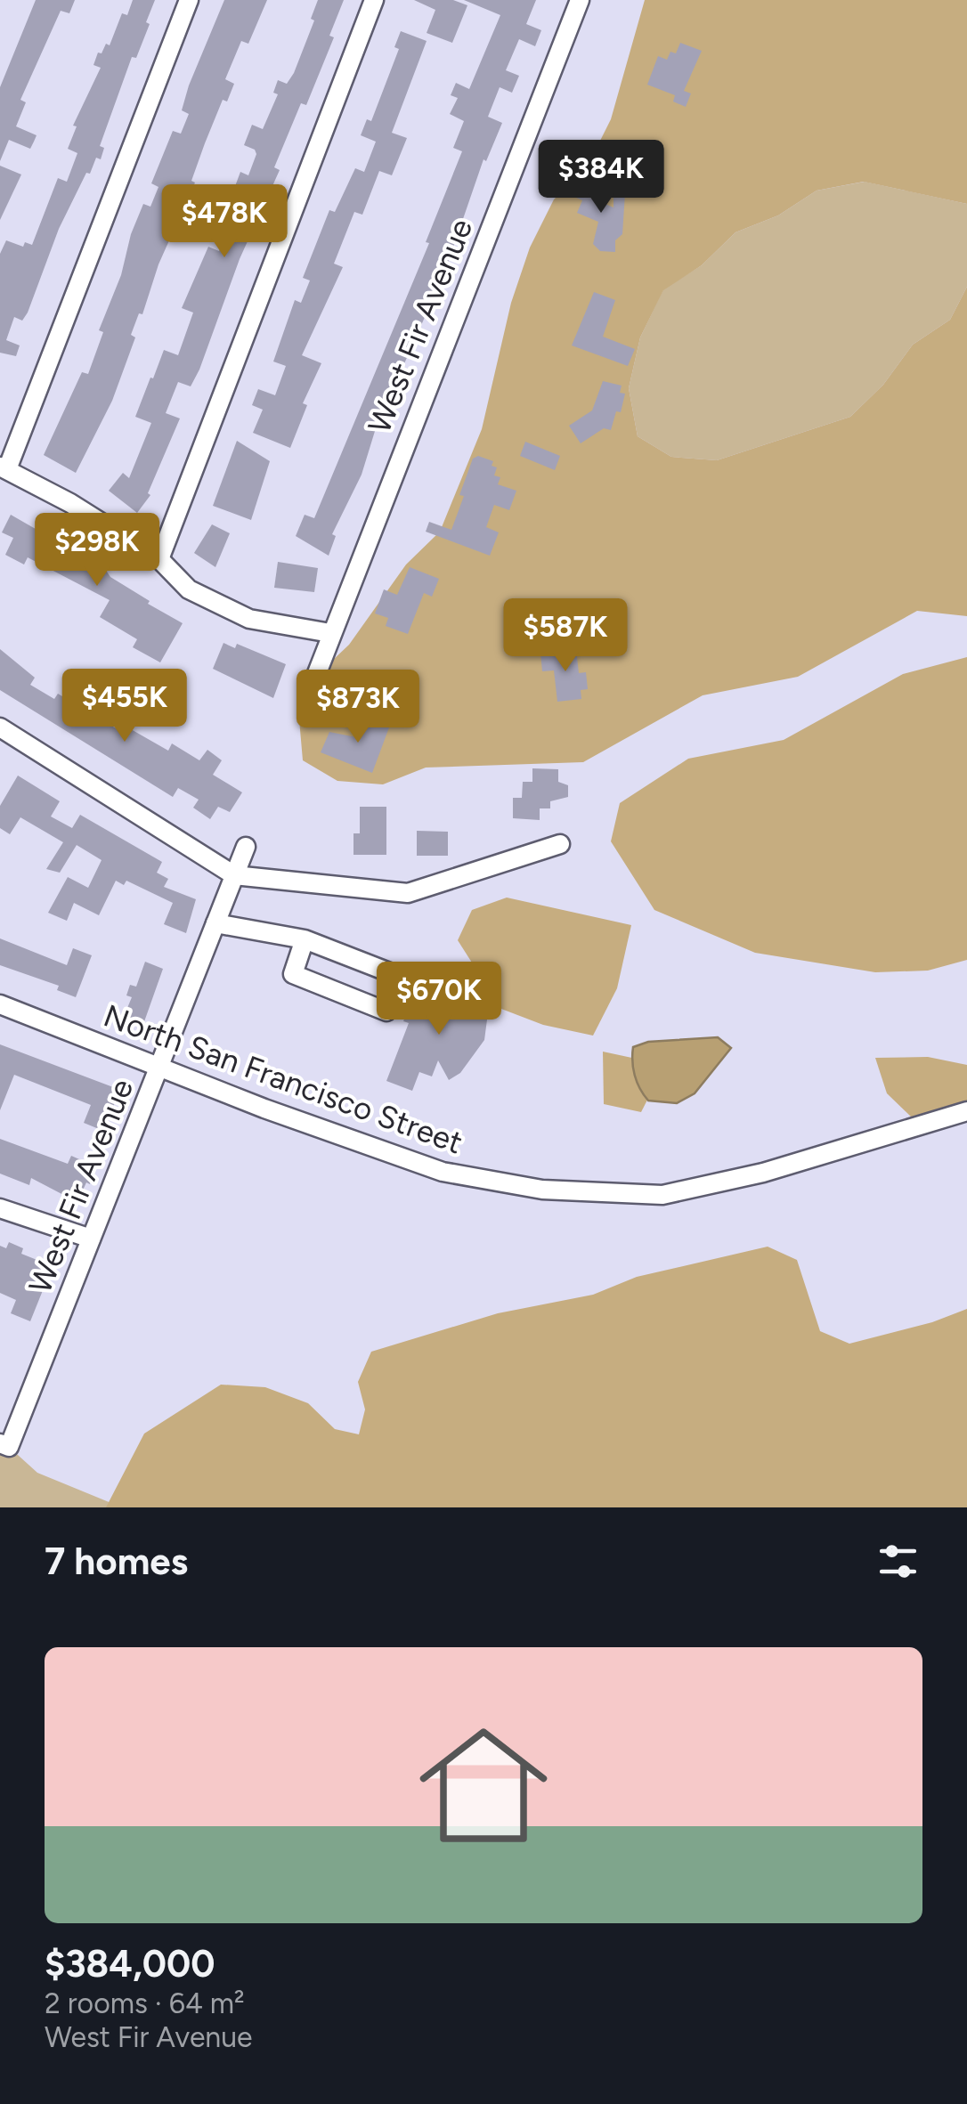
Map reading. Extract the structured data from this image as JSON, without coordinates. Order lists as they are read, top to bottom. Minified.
{"streets":{"street":["West Fir Avenue","North San Francisco Street"]},"crossings":[["West Fir Avenue","North San Francisco Street"]],"page":{"price":["$384K","$478K","$298K","$587K","$455K","$873K","$670K"],"heading":"7 homes","list":[{"name":"$384,000","note":"2 rooms · 64 m² · West Fir Avenue"}]}}
